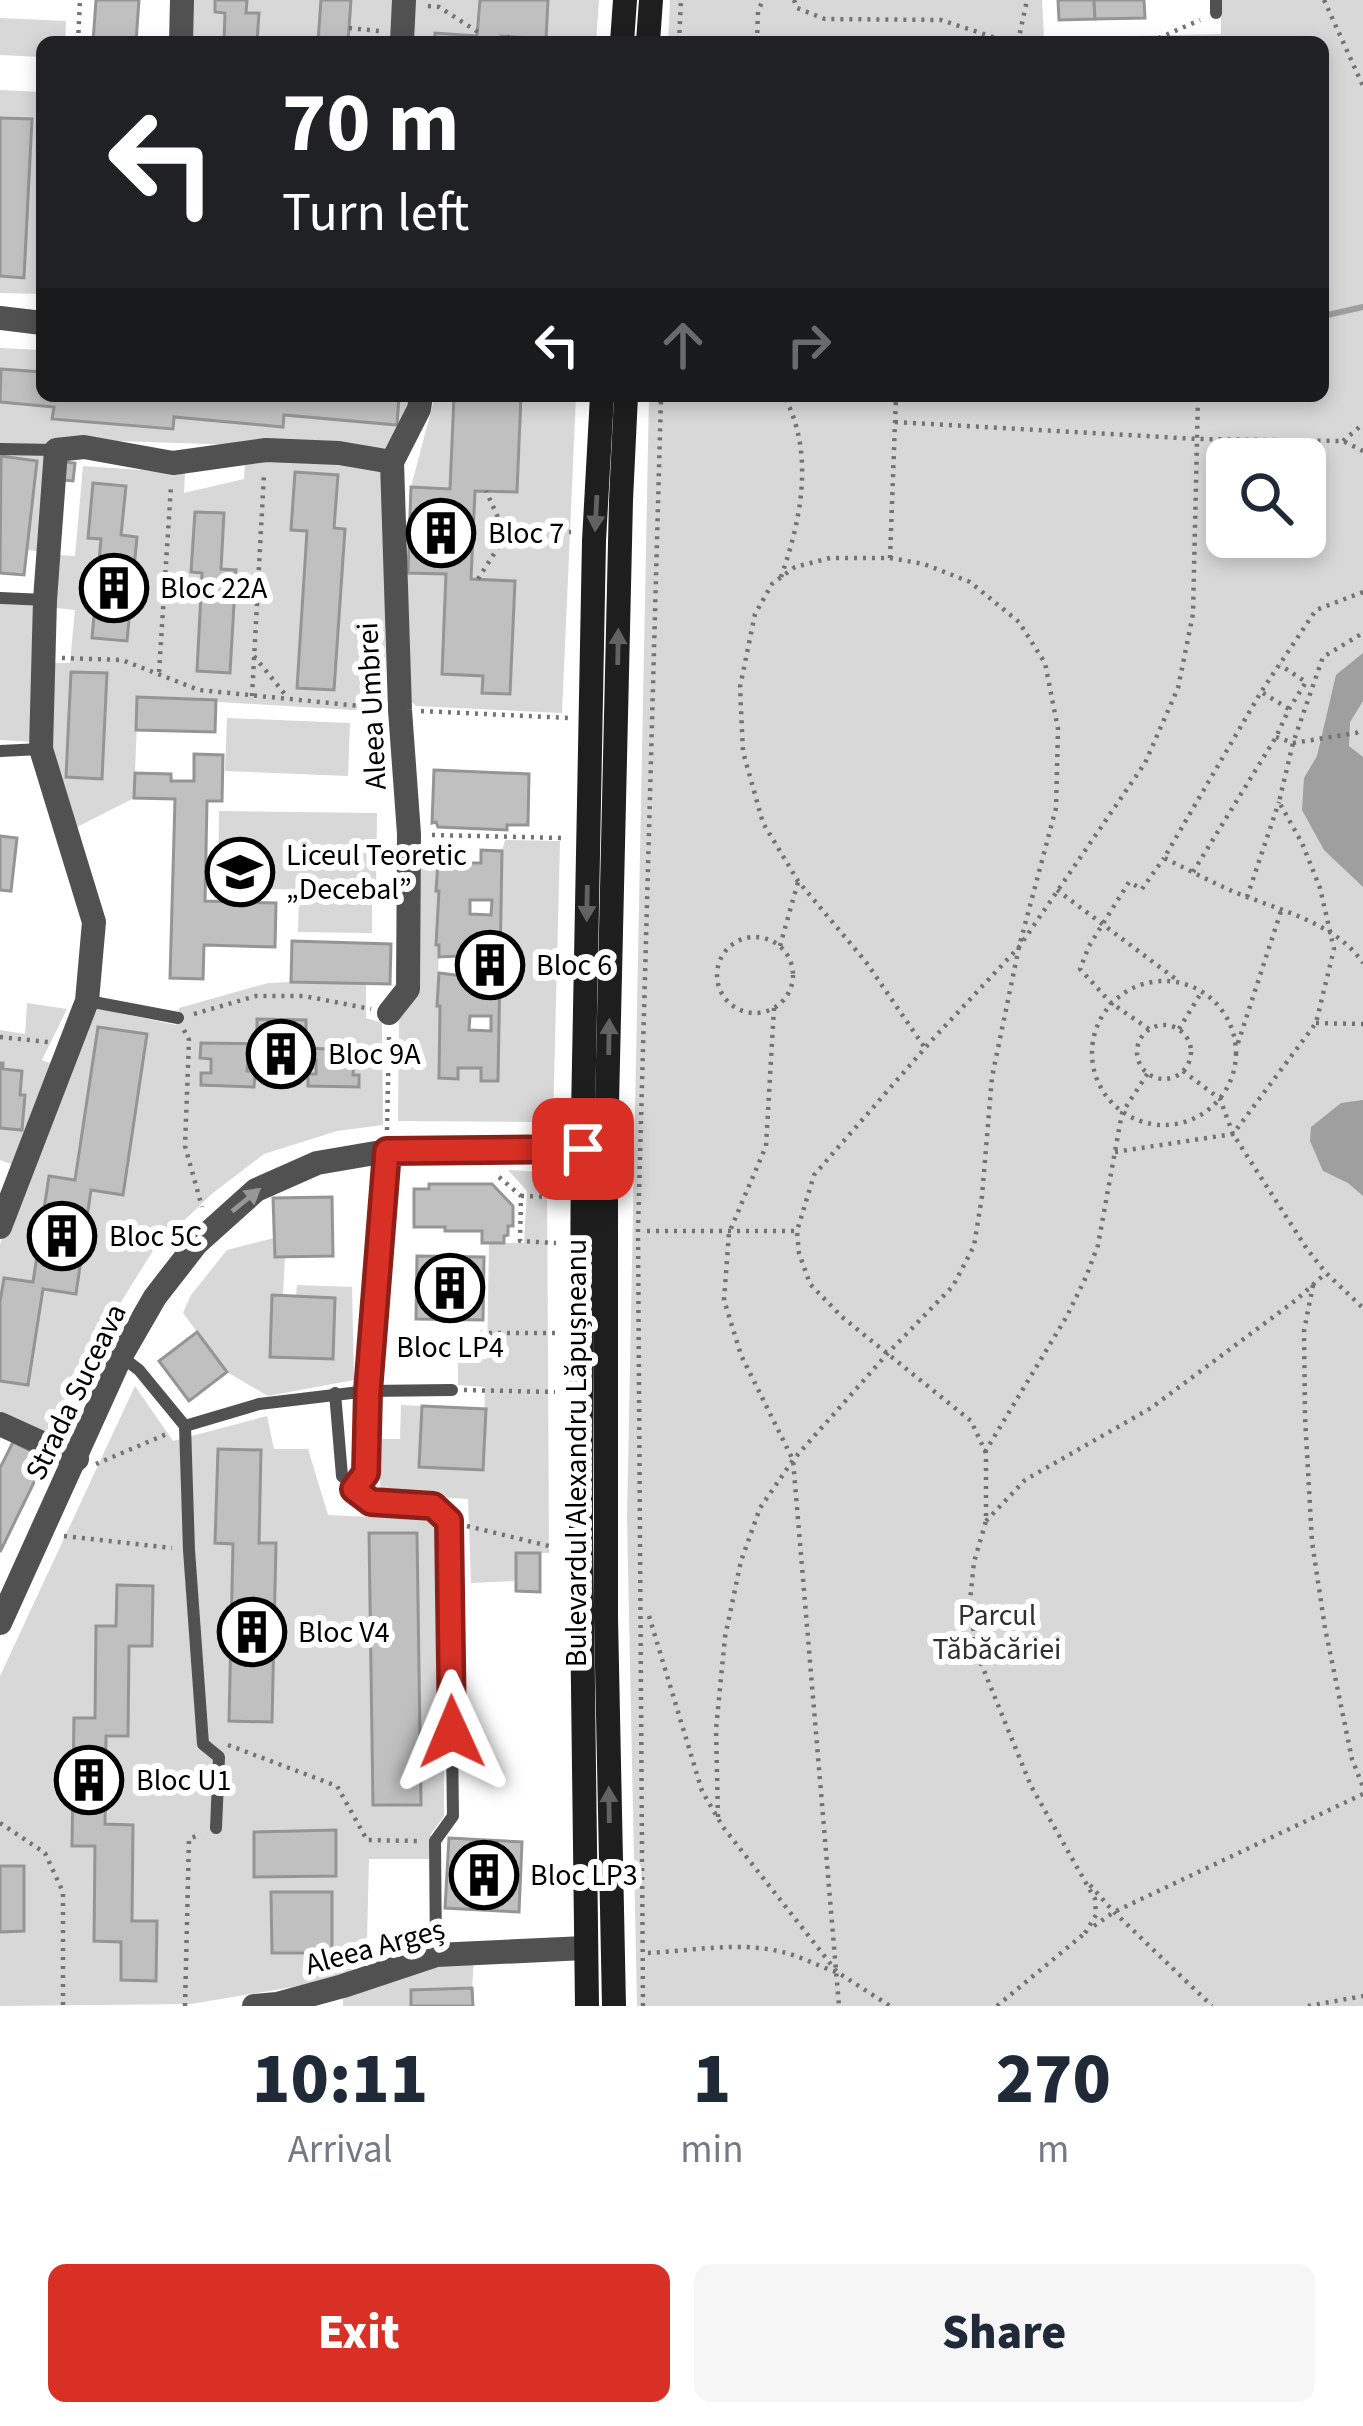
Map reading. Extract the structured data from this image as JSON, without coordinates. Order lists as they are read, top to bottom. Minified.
{"streets":{"main road":["Bulevardul Alexandru Lăpușneanu"],"street":["Aleea Umbrei","Strada Suceava","Aleea Argeș"]},"crossings":[["Strada Suceava","Bulevardul Alexandru Lăpușneanu"],["Bulevardul Alexandru Lăpușneanu","Aleea Argeș"]],"one_way":["Strada Suceava"],"parks":["Parcul Tăbăcăriei"],"places":{"building":["Bloc 7","Bloc 22A","Bloc 6","Bloc 9A","Bloc 5C","Bloc LP4","Bloc V4","Bloc U1","Bloc LP3"],"school or university":["Liceul Teoretic „Decebal”"]},"page":{"turn":["70 m","Turn left"],"eta":["10:11","Arrival","1","min","270","m"],"buttons":["Exit","Share"]}}
